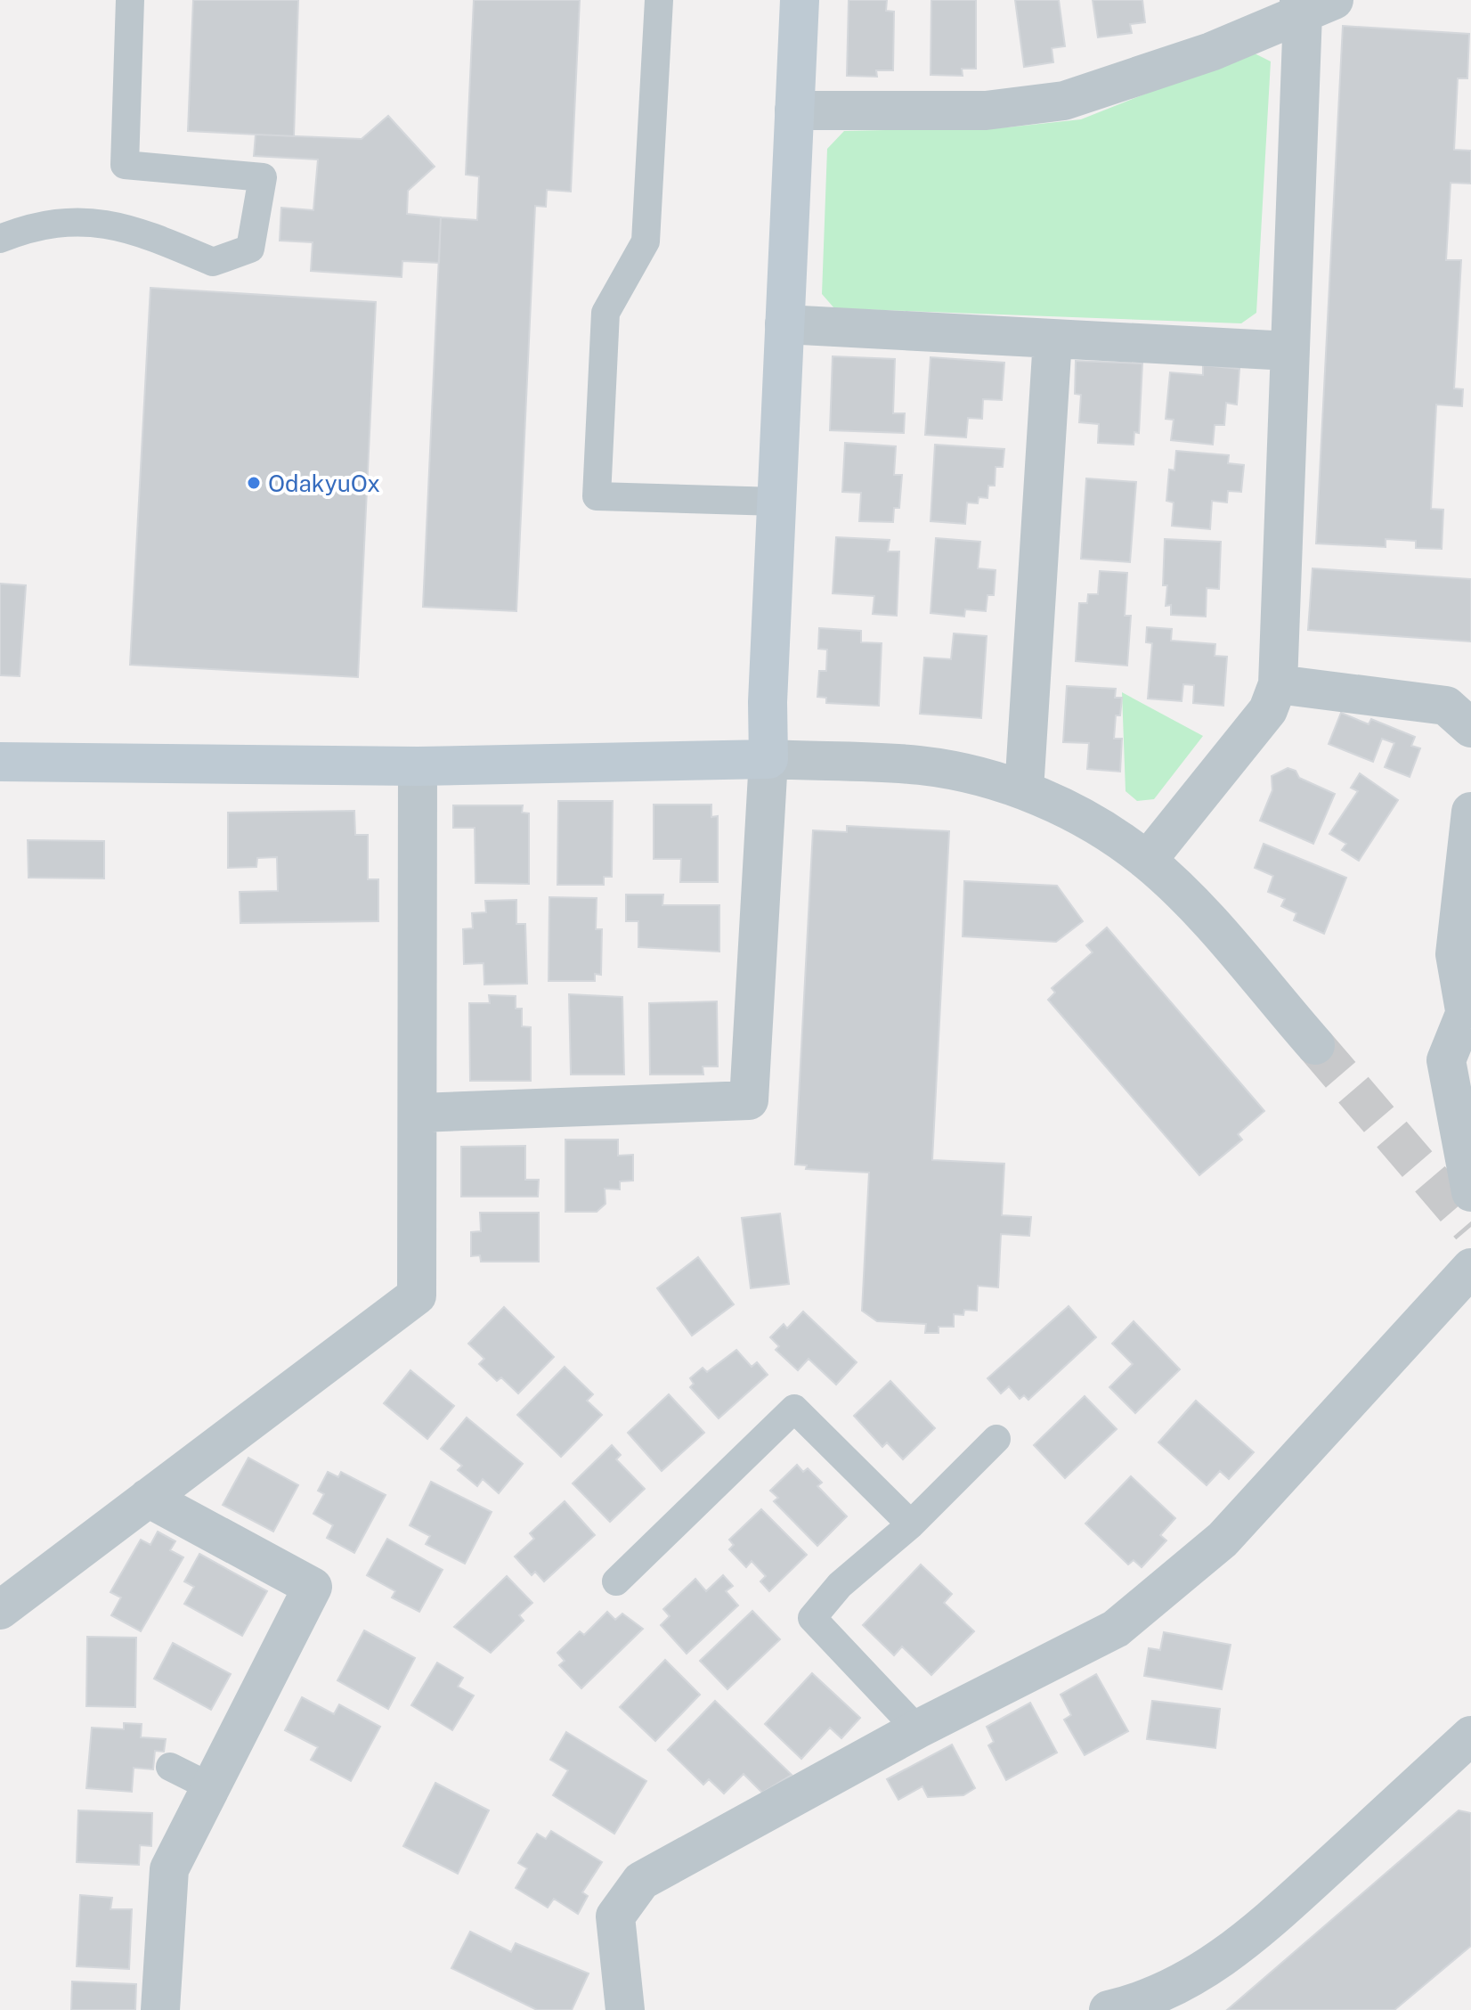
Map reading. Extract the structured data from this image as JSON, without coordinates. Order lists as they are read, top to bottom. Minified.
{"places":["OdakyuOx"]}
